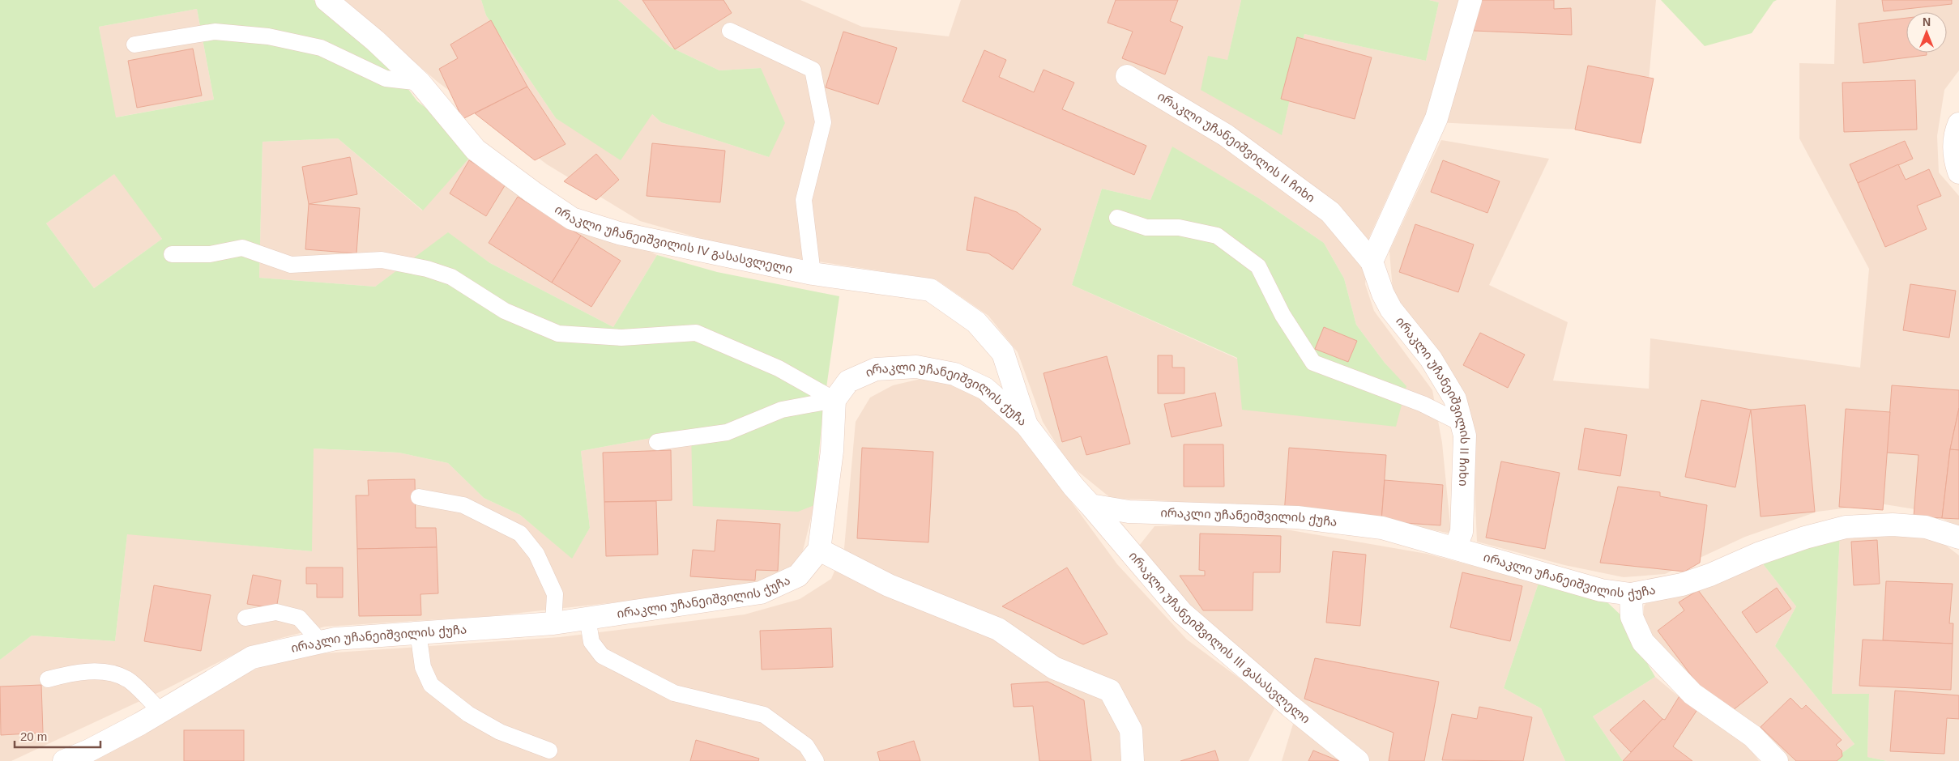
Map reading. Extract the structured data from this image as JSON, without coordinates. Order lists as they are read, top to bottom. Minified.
{"streets":{"street":["ირაკლი უჩანეიშვილის II ჩიხი","ირაკლი უჩანეიშვილის IV გასასვლელი","ირაკლი უჩანეიშვილის ქუჩა","ირაკლი უჩანეიშვილის III გასასვლელი"]},"crossings":[["ირაკლი უჩანეიშვილის II ჩიხი","ირაკლი უჩანეიშვილის ქუჩა"],["ირაკლი უჩანეიშვილის IV გასასვლელი","ირაკლი უჩანეიშვილის ქუჩა"],["ირაკლი უჩანეიშვილის ქუჩა","ირაკლი უჩანეიშვილის III გასასვლელი"]],"scale_bar":"20 m","north":"top"}
